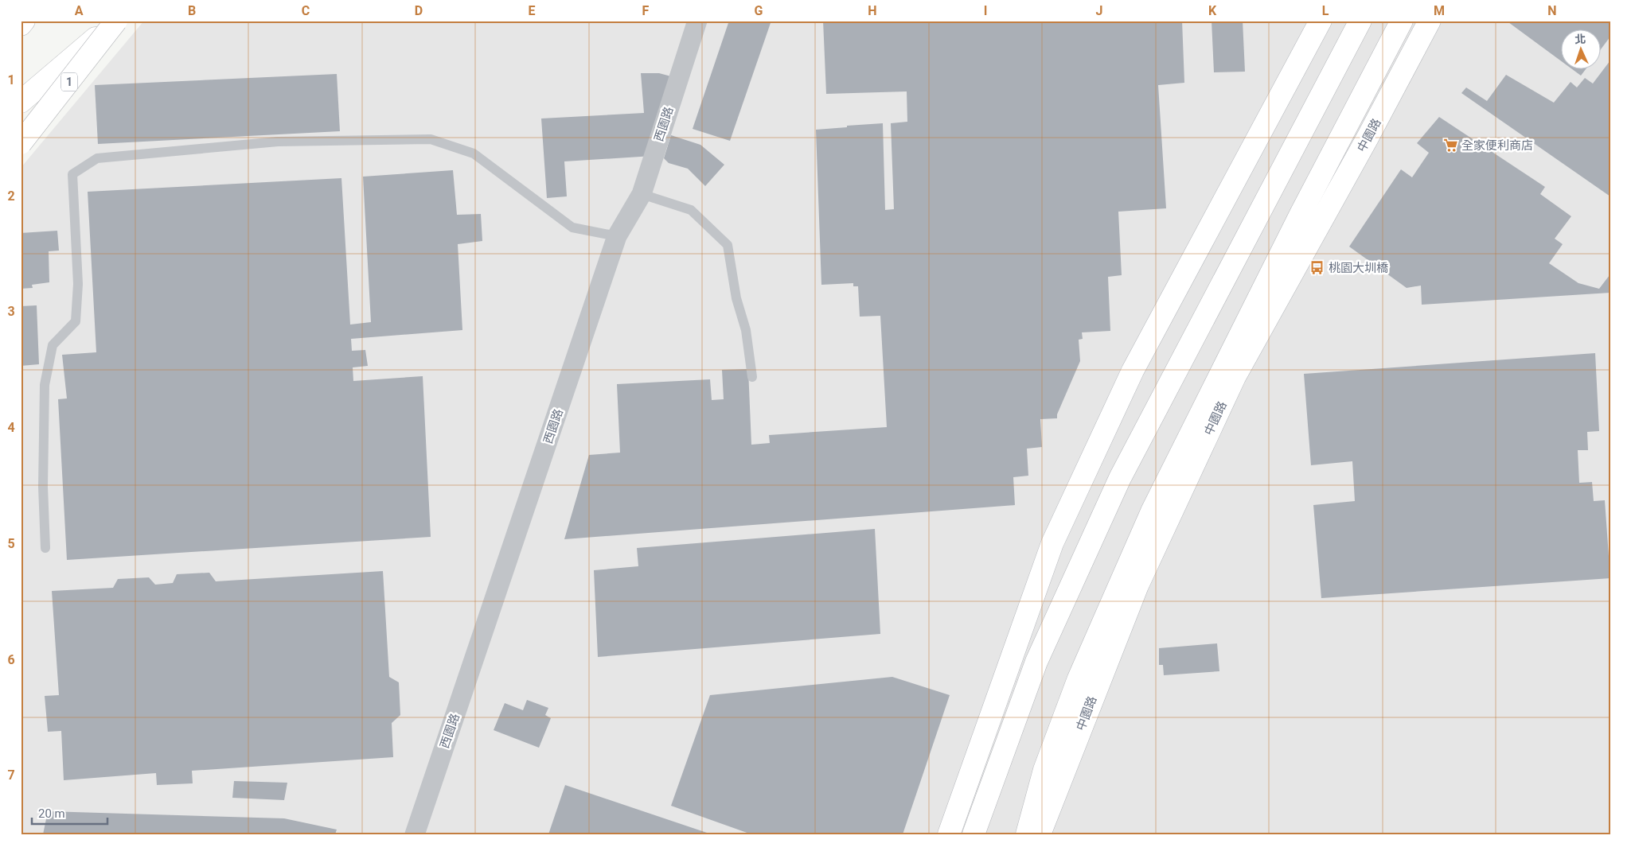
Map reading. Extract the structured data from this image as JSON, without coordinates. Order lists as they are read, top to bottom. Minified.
{"streets":{"main road":["1","中園路"],"street":["西園路"]},"places":{"supermarket":["全家便利商店"],"bus stop":["桃園大圳橋"]},"scale_bar":"20 m","north":"top","grid":{"columns":["A","B","C","D","E","F","G","H","I","J","K","L","M","N"],"rows":["1","2","3","4","5","6","7"]}}
